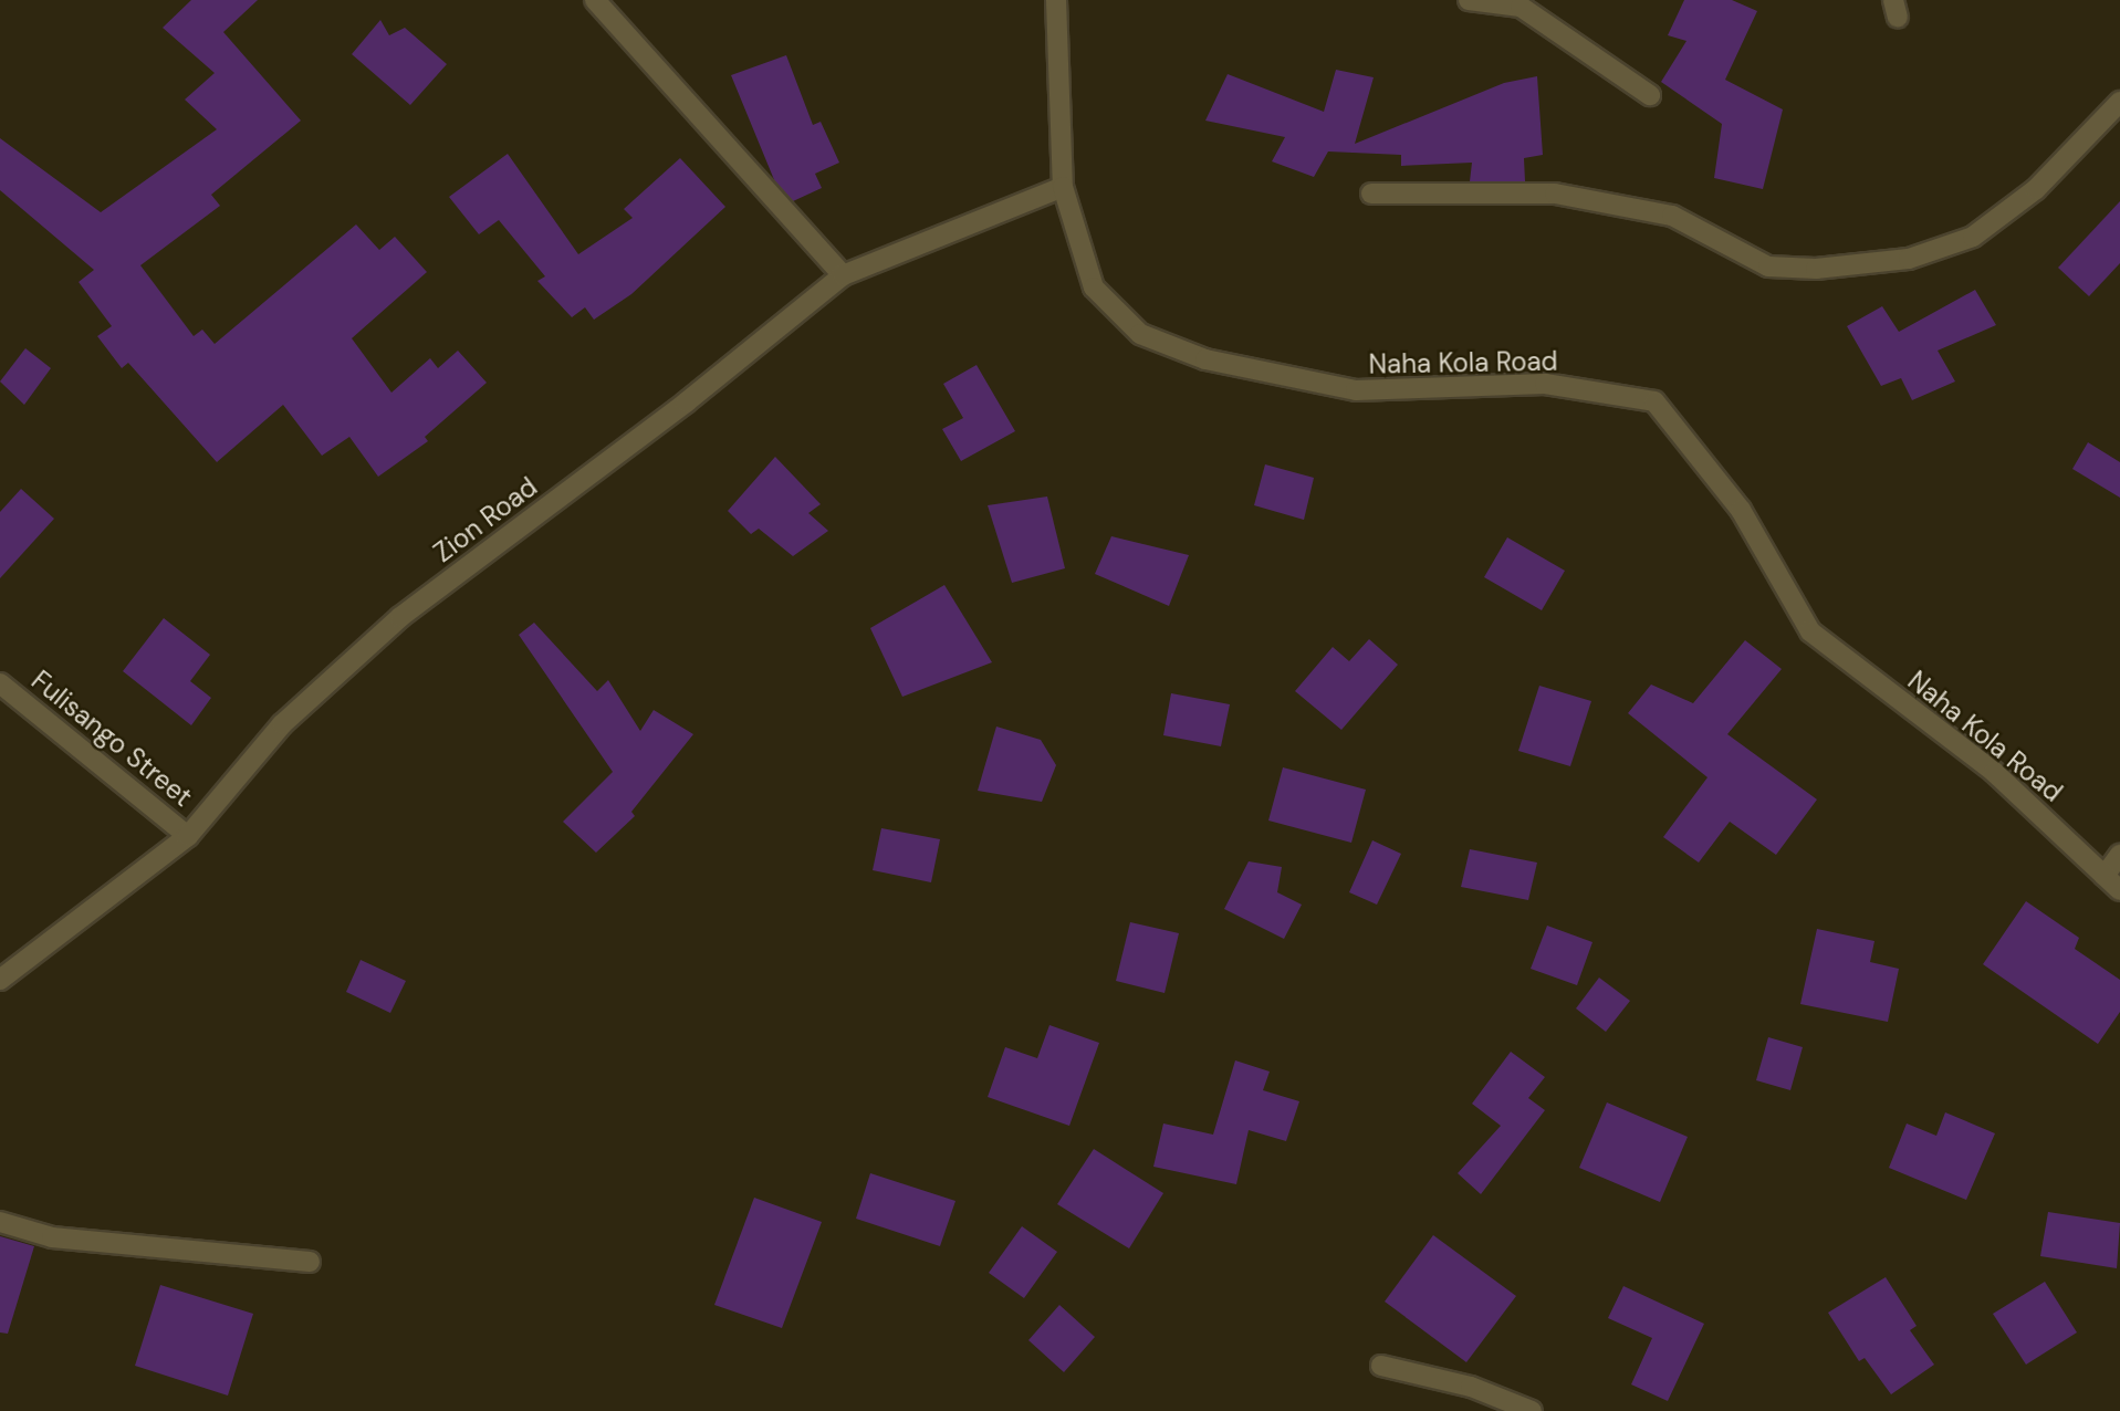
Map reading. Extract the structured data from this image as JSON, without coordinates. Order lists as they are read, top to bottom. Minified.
{"streets":{"street":["Naha Kola Road","Zion Road","Fulisango Street"]},"crossings":[["Naha Kola Road","Zion Road"],["Zion Road","Fulisango Street"]]}
